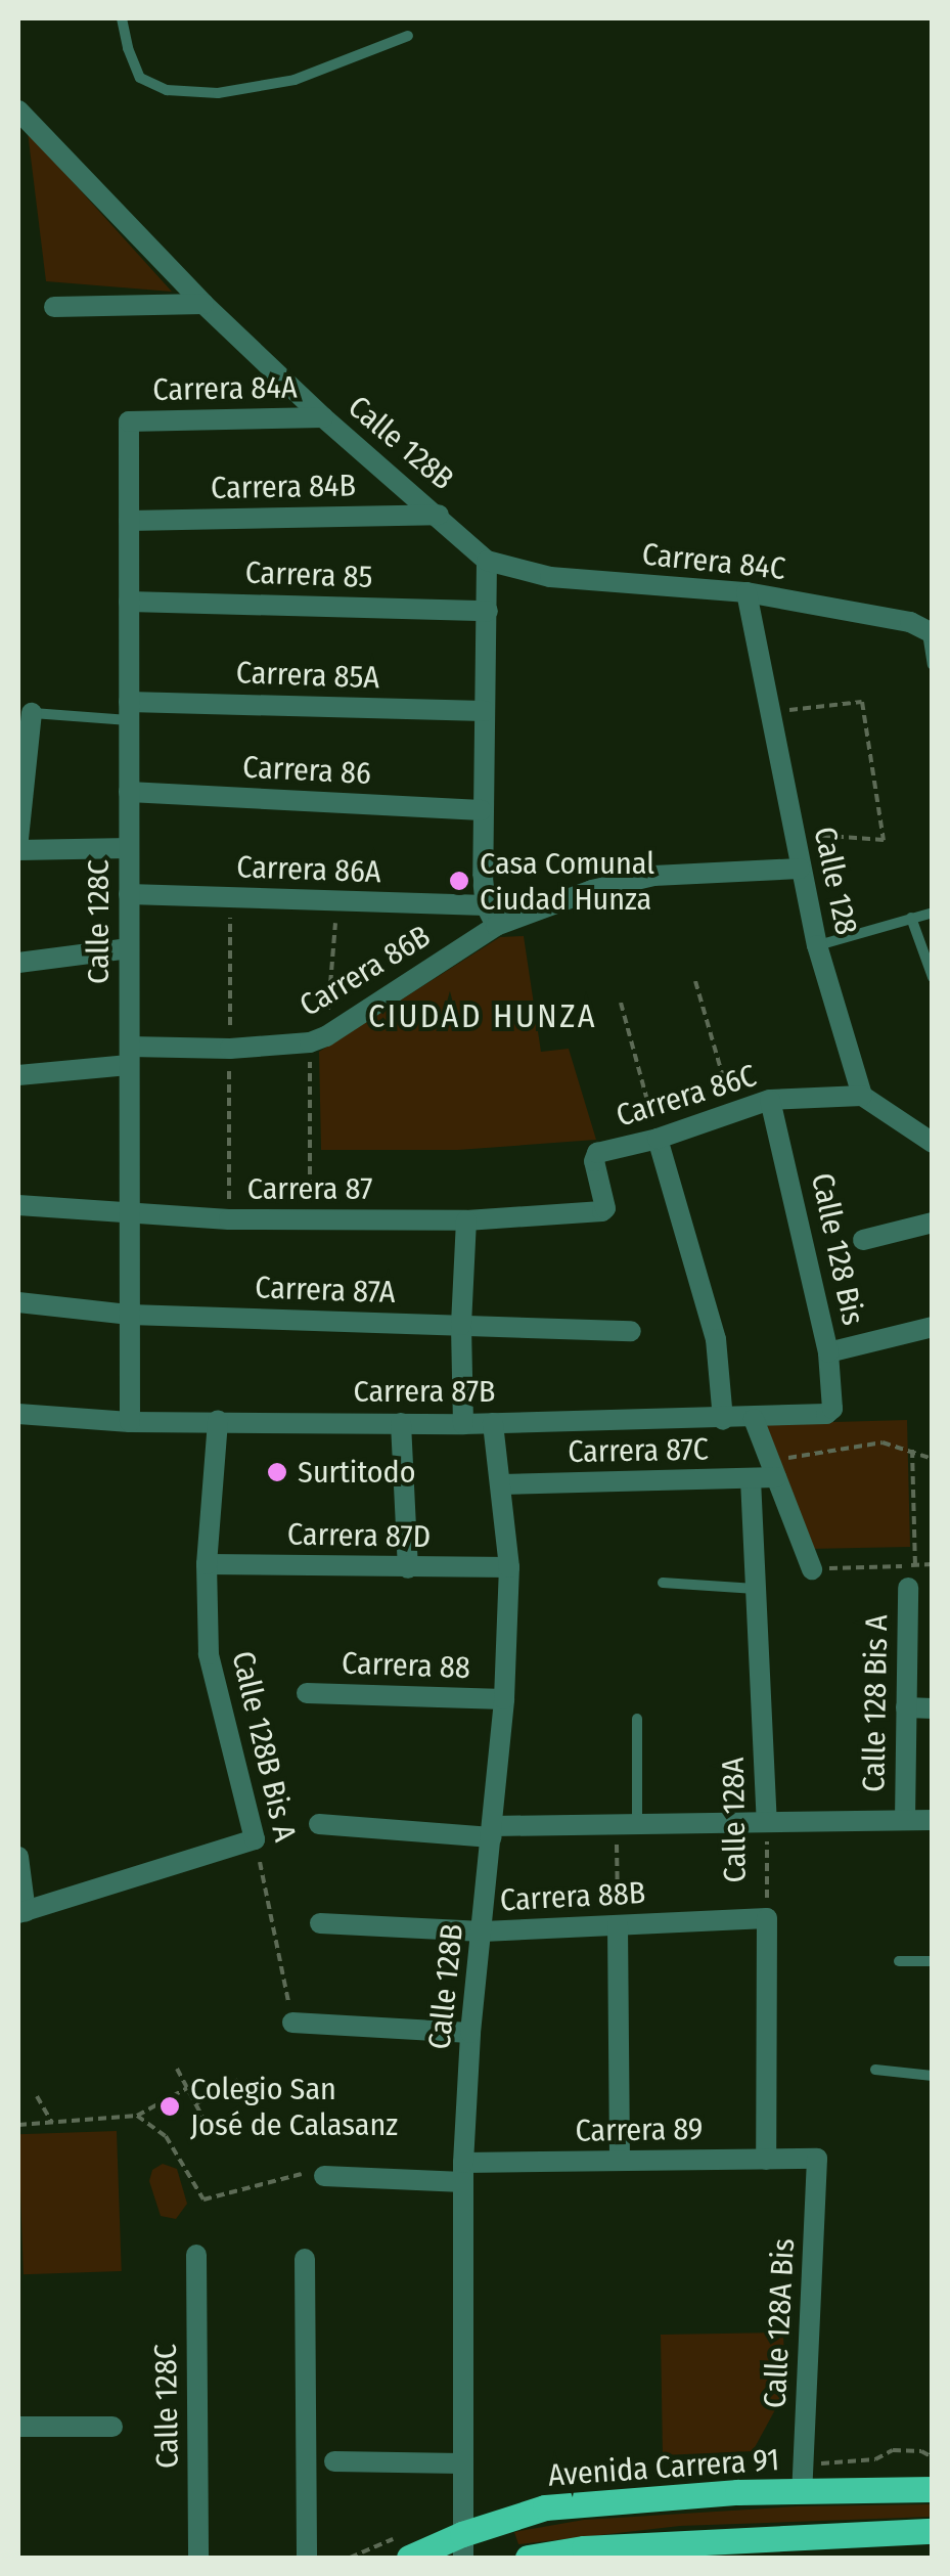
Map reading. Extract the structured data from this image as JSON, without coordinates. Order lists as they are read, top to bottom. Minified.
{"streets":{"main road":["Avenida Carrera 91"],"street":["Carrera 84A","Calle 128B","Carrera 84B","Carrera 84C","Carrera 85","Carrera 85A","Carrera 86","Carrera 86A","Calle 128","Calle 128C","Carrera 86B","Carrera 86C","Carrera 87","Calle 128 Bis","Carrera 87A","Carrera 87B","Carrera 87C","Carrera 87D","Carrera 88","Calle 128 Bis A","Calle 128B Bis A","Calle 128A","Carrera 88B","Carrera 89","Calle 128A Bis"]},"crossings":[["Carrera 84A","Calle 128B"],["Carrera 84A","Calle 128C"],["Calle 128B","Carrera 84B"],["Calle 128B","Carrera 84C"],["Calle 128B","Carrera 87B"],["Calle 128B","Carrera 87C"],["Calle 128B","Carrera 87D"],["Calle 128B","Carrera 88"],["Calle 128B","Carrera 88B"],["Calle 128B","Carrera 89"],["Calle 128B","Avenida Carrera 91"],["Carrera 84B","Calle 128C"],["Carrera 84C","Calle 128"],["Carrera 85","Calle 128C"],["Carrera 85A","Calle 128C"],["Carrera 86","Calle 128C"],["Carrera 86A","Calle 128C"],["Calle 128","Carrera 86B"],["Calle 128","Carrera 86C"],["Calle 128C","Carrera 86B"],["Calle 128C","Carrera 87"],["Calle 128C","Carrera 87A"],["Calle 128C","Carrera 87B"],["Carrera 86C","Carrera 87"],["Carrera 86C","Calle 128 Bis"],["Calle 128 Bis","Carrera 87B"],["Carrera 87B","Calle 128B Bis A"],["Carrera 87C","Calle 128A"],["Carrera 87D","Calle 128B Bis A"],["Calle 128A","Carrera 88B"],["Calle 128A","Carrera 89"],["Carrera 89","Calle 128A Bis"],["Calle 128A Bis","Avenida Carrera 91"]],"districts":["CIUDAD HUNZA"],"places":["Casa Comunal Ciudad Hunza","Surtitodo","Colegio San José de Calasanz"]}
